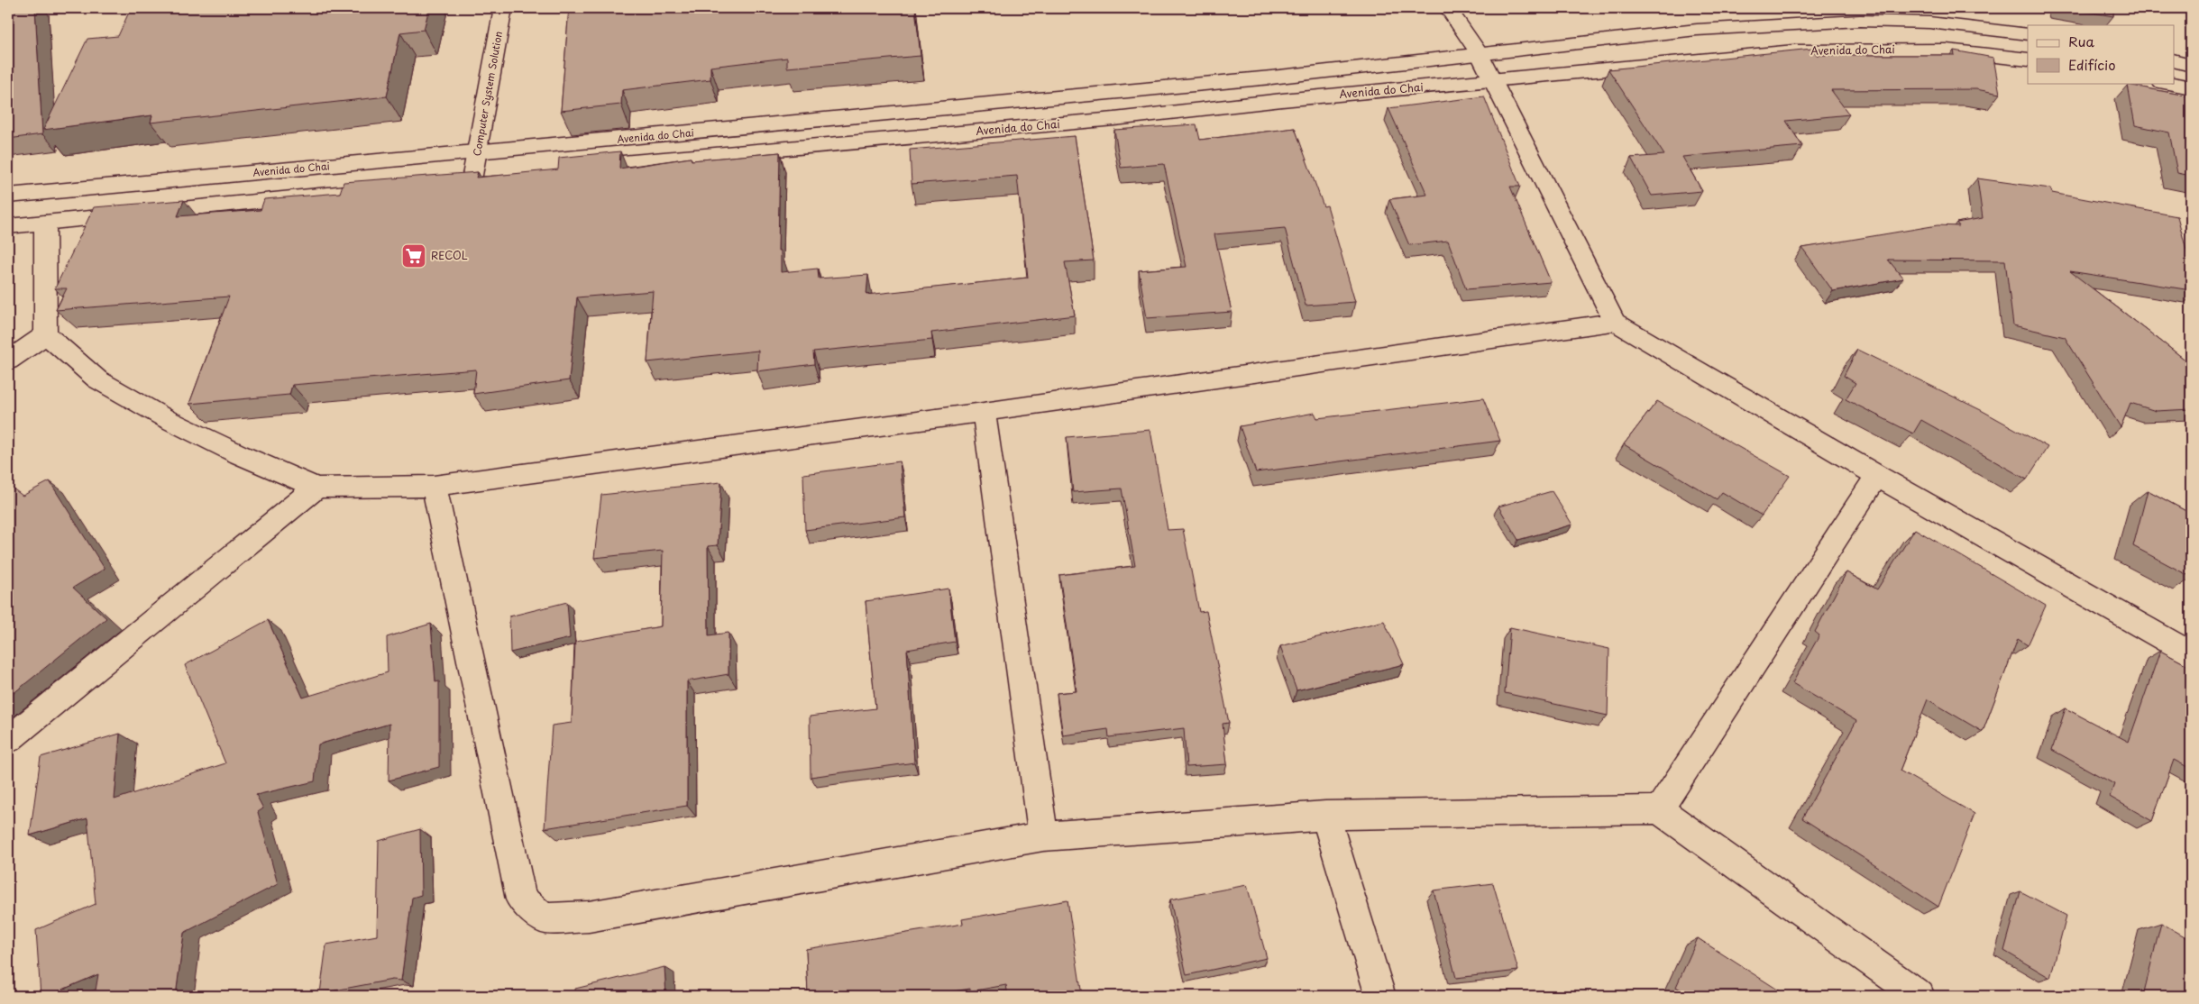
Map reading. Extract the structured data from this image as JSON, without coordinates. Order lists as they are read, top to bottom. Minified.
{"streets":{"street":["Avenida do Chai","Computer System Solution"]},"crossings":[["Avenida do Chai","Computer System Solution"]],"places":{"supermarket":["RECOL"]},"legend":["Rua","Edifício"]}
